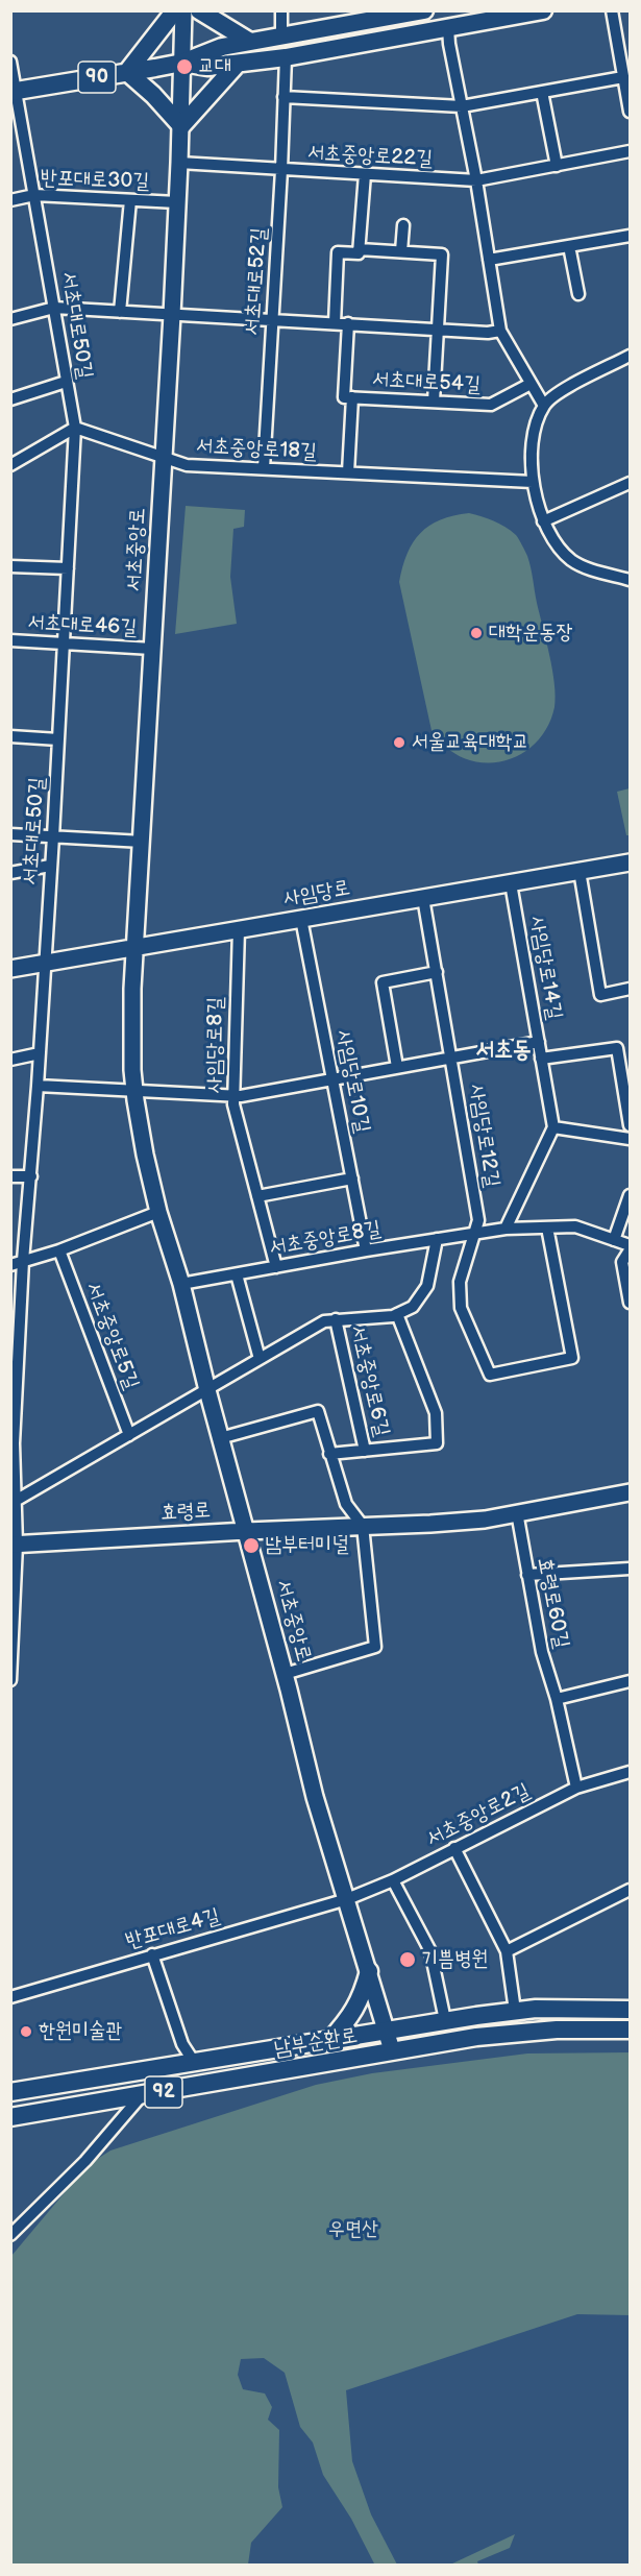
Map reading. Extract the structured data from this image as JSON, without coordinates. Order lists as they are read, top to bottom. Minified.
{"streets":{"main road":["90","서초중앙로","사임당로","효령로","남부순환로","92"],"street":["서초중앙로22길","반포대로30길","서초대로52길","서초대로50길","서초대로54길","서초중앙로18길","서초대로46길","사임당로14길","사임당로8길","사임당로10길","사임당로12길","서초중앙로8길","서초중앙로5길","서초중앙로6길","효령로60길","서초중앙로2길","반포대로4길"]},"crossings":[["90","서초대로52길"],["90","서초대로50길"],["90","서초중앙로"],["서초중앙로22길","서초대로52길"],["서초중앙로22길","서초중앙로"],["반포대로30길","서초대로50길"],["반포대로30길","서초중앙로"],["서초대로52길","서초중앙로18길"],["서초대로50길","서초중앙로18길"],["서초대로50길","서초대로46길"],["서초대로50길","사임당로"],["서초대로50길","효령로"],["서초중앙로18길","서초중앙로"],["서초중앙로","서초대로46길"],["서초중앙로","사임당로"],["서초중앙로","서초중앙로8길"],["서초중앙로","서초중앙로6길"],["서초중앙로","효령로"],["서초중앙로","서초중앙로2길"],["서초중앙로","반포대로4길"],["서초중앙로","남부순환로"],["사임당로","사임당로14길"],["사임당로","사임당로8길"],["사임당로","사임당로10길"],["사임당로","사임당로12길"],["사임당로14길","사임당로12길"],["사임당로8길","서초중앙로8길"],["사임당로10길","서초중앙로8길"],["사임당로12길","서초중앙로8길"],["서초중앙로8길","서초중앙로6길"],["효령로","효령로60길"],["효령로60길","서초중앙로2길"],["서초중앙로2길","반포대로4길"]],"districts":["서초동"],"parks":["우면산"],"places":["교대","대학운동장","서울교육대학교","남부터미널","기쁨병원","한원미술관"]}
